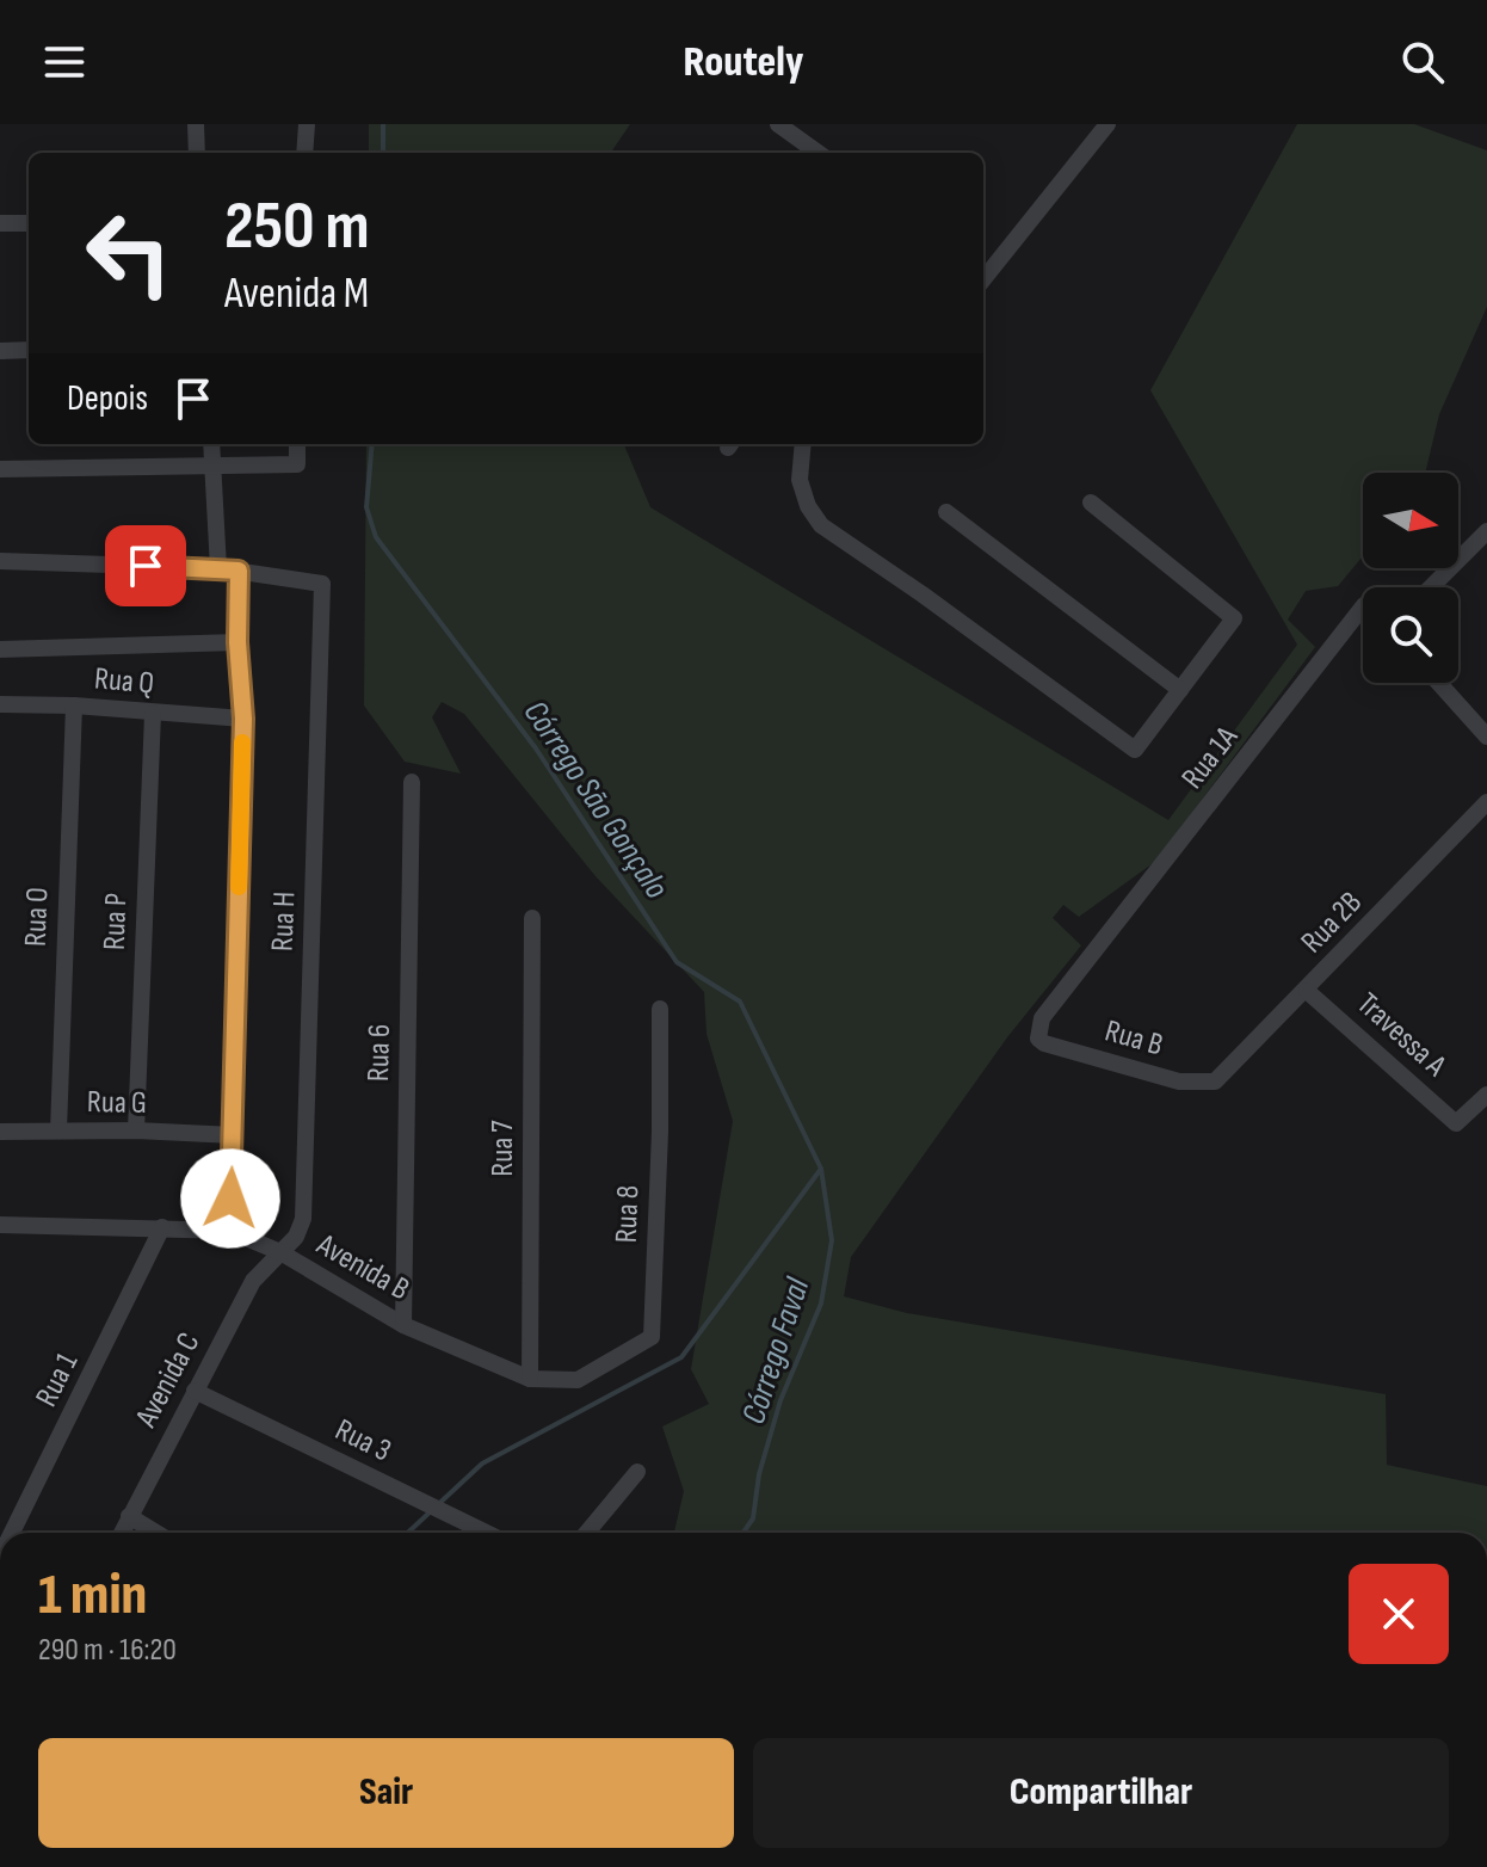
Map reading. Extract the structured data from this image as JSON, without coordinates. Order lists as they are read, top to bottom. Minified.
{"streets":{"street":["Rua Q","Rua 1A","Rua O","Rua P","Rua H","Rua 2B","Travessa A","Rua B","Rua 6","Rua G","Rua 7","Rua 8","Avenida B","Rua 1","Avenida C","Rua 3"]},"crossings":[["Rua Q","Rua O"],["Rua Q","Rua P"],["Rua 1A","Rua B"],["Rua O","Rua G"],["Rua P","Rua G"],["Rua H","Avenida B"],["Rua H","Avenida C"],["Rua 2B","Travessa A"],["Rua 2B","Rua B"],["Rua 6","Avenida B"],["Rua 7","Avenida B"],["Rua 8","Avenida B"],["Avenida B","Rua 1"],["Avenida B","Avenida C"],["Avenida C","Rua 3"]],"water":["Córrego São Gonçalo","Córrego Faval"],"north":"right","page":{"header":"Routely","turn":["250 m","Avenida M"],"then":"Depois","heading":["1 min","290 m · 16:20"],"buttons":["Sair","Compartilhar"]}}
